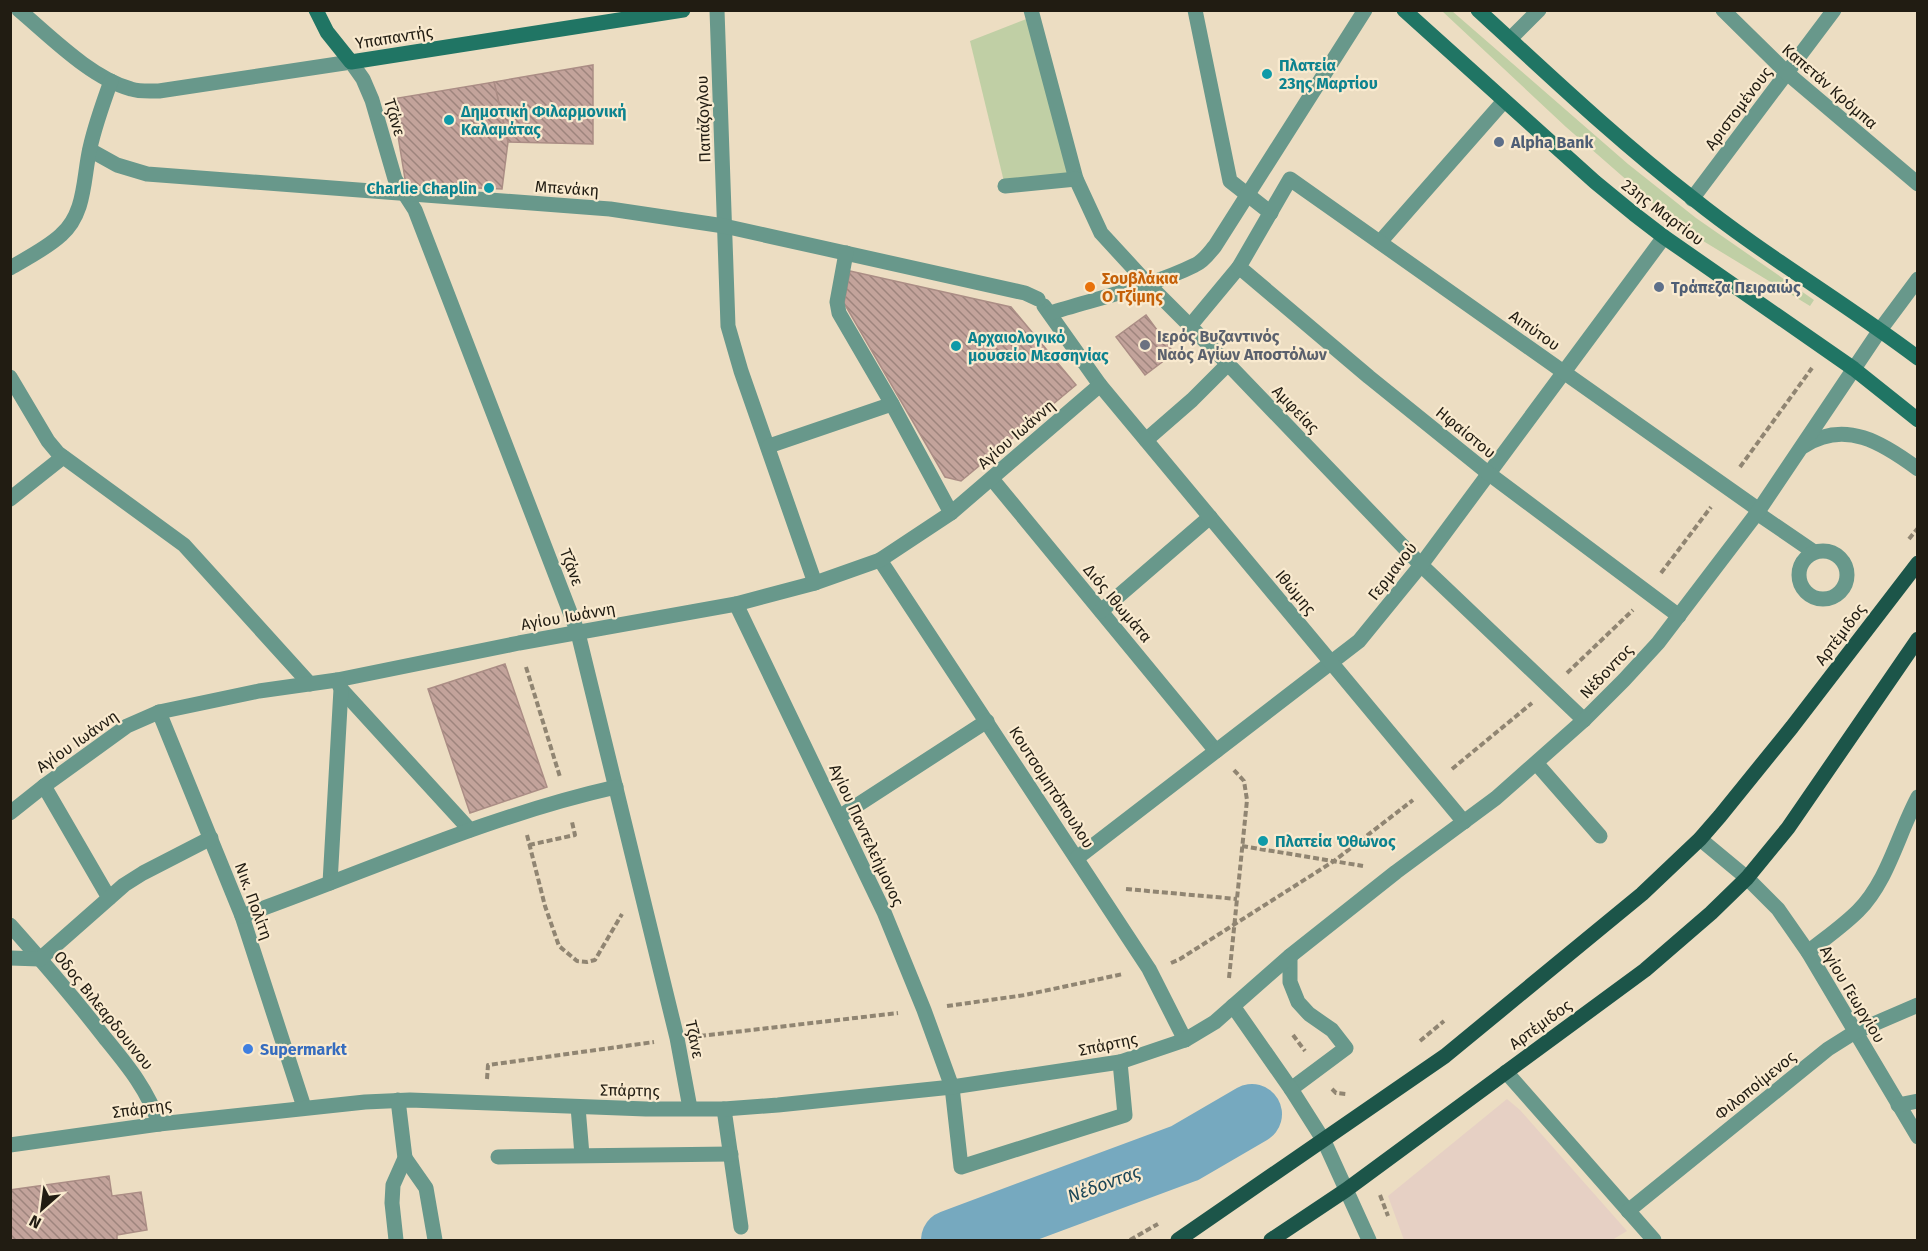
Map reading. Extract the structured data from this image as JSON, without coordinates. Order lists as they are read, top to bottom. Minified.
{"streets":{"main road":["Υπαπαντής","23ης Μαρτίου","Αρτέμιδος"],"street":["Καπετάν Κρόμπα","Αριστομένους","Τζάνε","Παπάζογλου","Μπενάκη","Αιπύτου","Αμφείας","Ηφαίστου","Αγίου Ιωάννη","Γερμανού","Ιθώμης","Διός Ιθωμάτα","Νέδοντος","Κουτσομητόπουλου","Αγίου Παντελεήμονος","Νικ. Πολίτη","Αγίου Γεωργίου","Οδος Βιλεαρδουινου","Σπάρτης","Φιλοποίμενος"]},"crossings":[["Υπαπαντής","Τζάνε"],["Καπετάν Κρόμπα","Αριστομένους"],["Αριστομένους","23ης Μαρτίου"],["Τζάνε","Μπενάκη"],["Τζάνε","Αγίου Ιωάννη"],["Τζάνε","Σπάρτης"],["Παπάζογλου","Μπενάκη"],["Παπάζογλου","Αγίου Ιωάννη"],["Μπενάκη","Ιθώμης"],["23ης Μαρτίου","Γερμανού"],["23ης Μαρτίου","Νέδοντος"],["Αιπύτου","Γερμανού"],["Αιπύτου","Νέδοντος"],["Αμφείας","Γερμανού"],["Αμφείας","Νέδοντος"],["Ηφαίστου","Γερμανού"],["Ηφαίστου","Νέδοντος"],["Αγίου Ιωάννη","Ιθώμης"],["Αγίου Ιωάννη","Διός Ιθωμάτα"],["Αγίου Ιωάννη","Κουτσομητόπουλου"],["Αγίου Ιωάννη","Αγίου Παντελεήμονος"],["Αγίου Ιωάννη","Νικ. Πολίτη"],["Γερμανού","Ιθώμης"],["Γερμανού","Διός Ιθωμάτα"],["Γερμανού","Κουτσομητόπουλου"],["Ιθώμης","Νέδοντος"],["Αρτέμιδος","Αγίου Γεωργίου"],["Νέδοντος","Σπάρτης"],["Κουτσομητόπουλου","Σπάρτης"],["Αγίου Παντελεήμονος","Σπάρτης"],["Νικ. Πολίτη","Σπάρτης"],["Αγίου Γεωργίου","Φιλοποίμενος"],["Οδος Βιλεαρδουινου","Σπάρτης"]],"water":["Νέδoντας"],"places":["Πλατεία 23ης Μαρτίου","Δημοτική Φιλαρμονική Καλαμάτας","Alpha Bank","Charlie Chaplin","Σουβλάκια Ο Τζίμης","Τράπεζα Πειραιώς","Ιερός Βυζαντινός Ναός Αγίων Αποστόλων","Αρχαιολογικό μουσείο Μεσσηνίας","Πλατεία Όθωνος","Supermarkt"],"north":"bottom left"}
